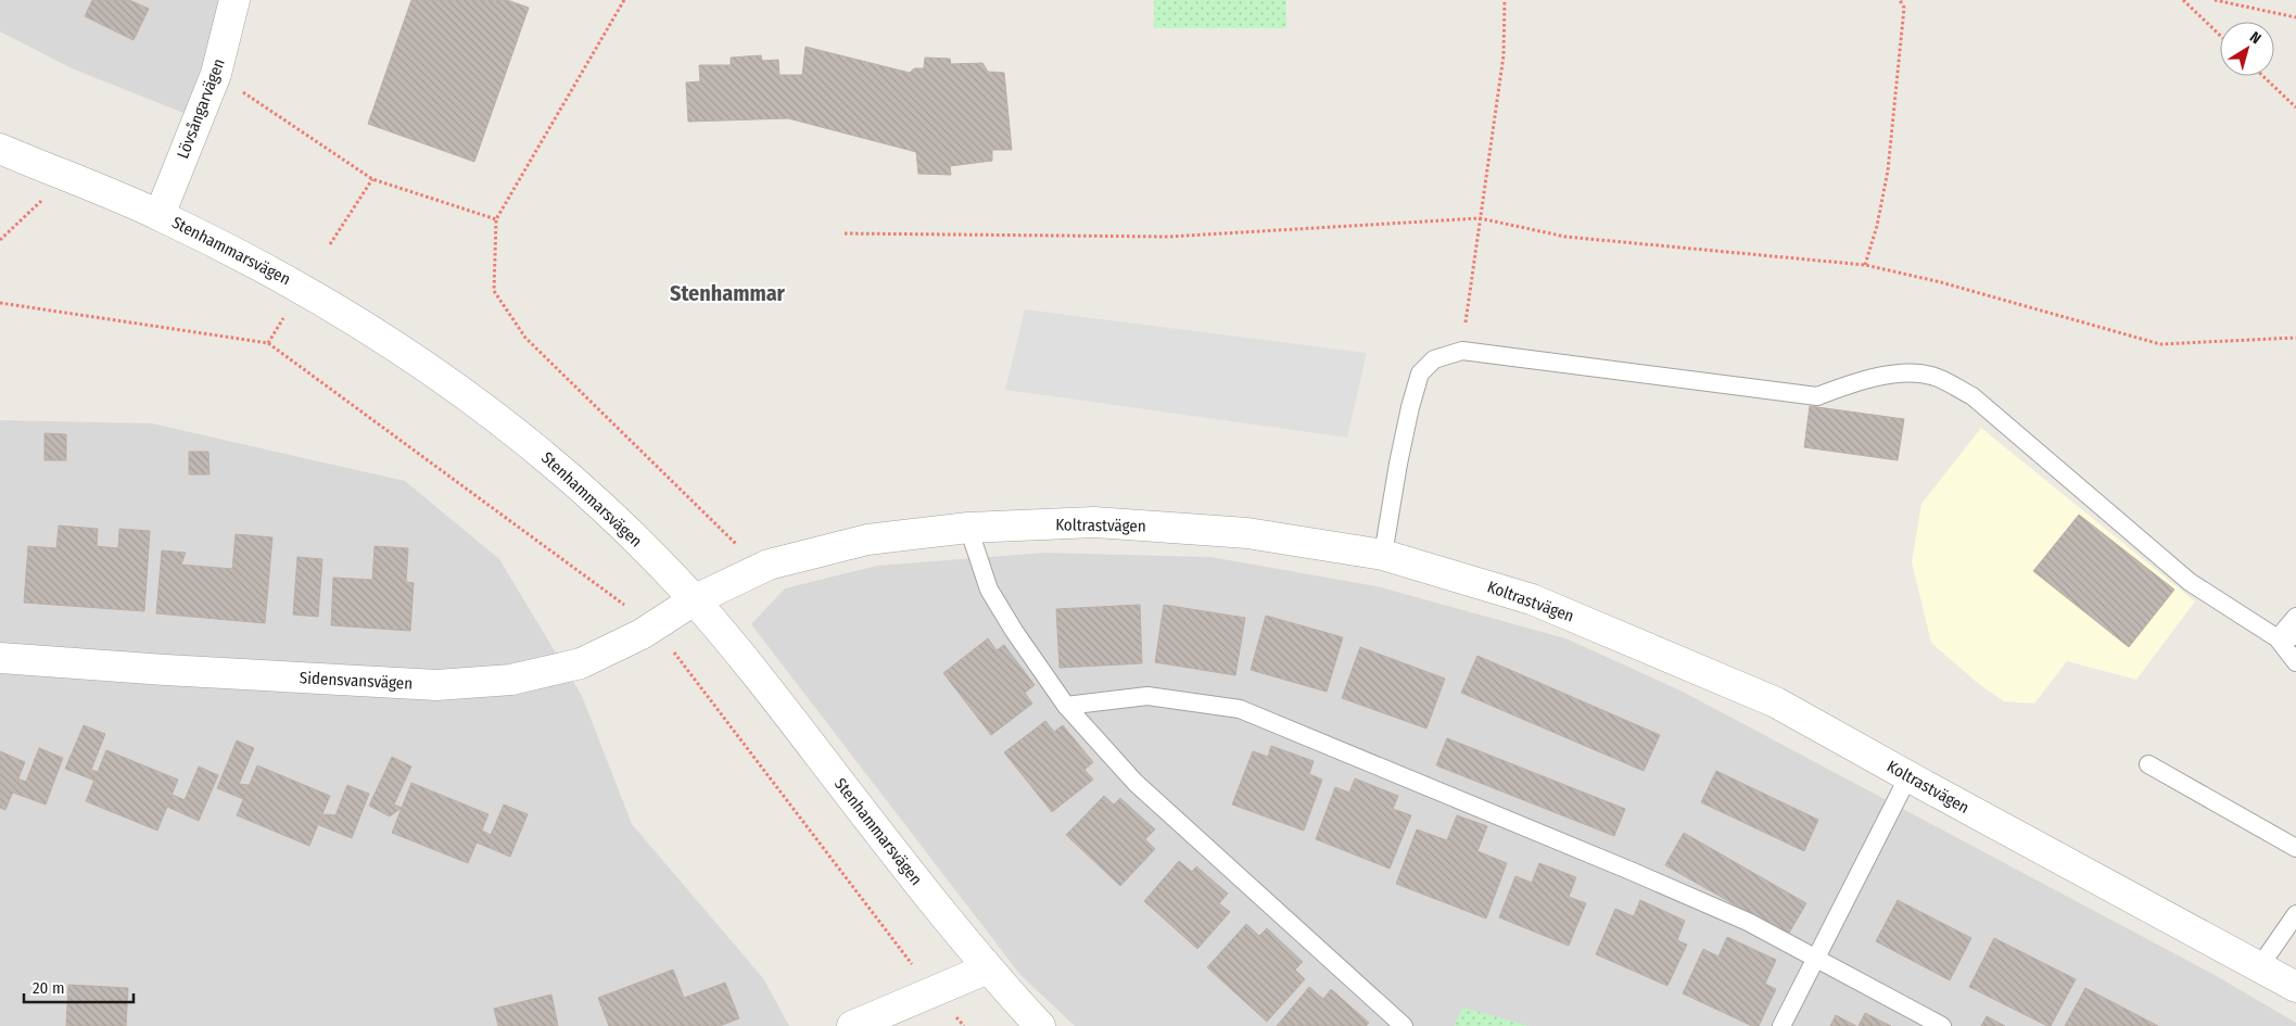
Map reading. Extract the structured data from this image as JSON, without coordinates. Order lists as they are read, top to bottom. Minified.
{"streets":{"street":["Lövsångarvägen","Stenhammarsvägen","Koltrastvägen","Sidensvansvägen"]},"crossings":[["Lövsångarvägen","Stenhammarsvägen"],["Stenhammarsvägen","Koltrastvägen"],["Stenhammarsvägen","Sidensvansvägen"],["Koltrastvägen","Sidensvansvägen"]],"districts":["Stenhammar"],"scale_bar":"20 m","north":"top right"}
